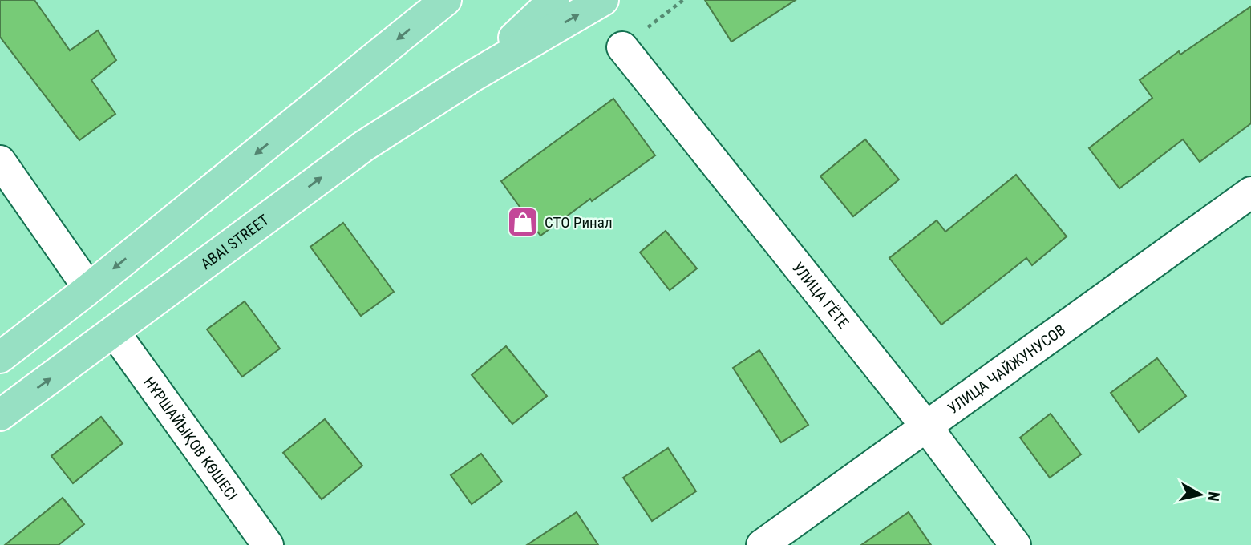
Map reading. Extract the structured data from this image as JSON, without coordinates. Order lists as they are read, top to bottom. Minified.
{"streets":{"main road":["ABAI STREET"],"street":["УЛИЦА ГЁТЕ","УЛИЦА ЧАЙЖУНУСОВ","НҰРШАЙЫҚОВ КӨШЕСІ"]},"crossings":[["ABAI STREET","НҰРШАЙЫҚОВ КӨШЕСІ"],["УЛИЦА ГЁТЕ","УЛИЦА ЧАЙЖУНУСОВ"]],"places":{"shop":["СТО Ринал"]},"north":"right"}
